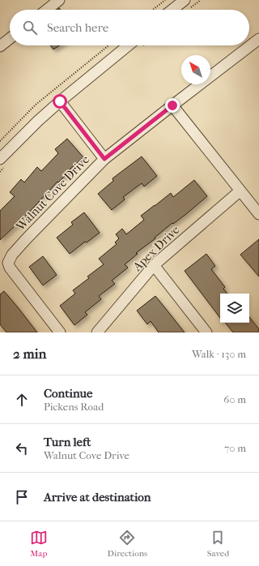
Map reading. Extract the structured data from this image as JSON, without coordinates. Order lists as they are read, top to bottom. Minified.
{"streets":{"street":["Walnut Cove Drive","Apex Drive"]},"north":"top left","page":{"search":"Search here","heading":["2 min","Walk · 130 m"],"list":[["Continue","Pickens Road","60 m"],["Turn left","Walnut Cove Drive","70 m"],"Arrive at destination"],"nav":["Map","Directions","Saved"]}}
